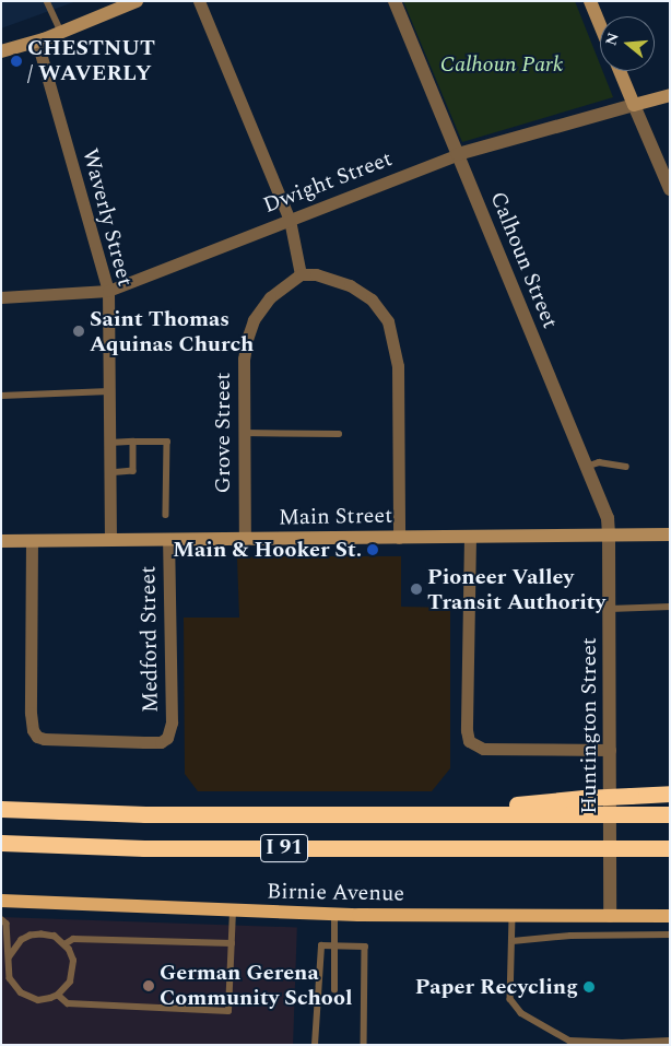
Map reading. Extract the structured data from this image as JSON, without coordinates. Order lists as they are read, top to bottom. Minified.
{"streets":{"highway":["I 91"],"main road":["Dwight Street","Main Street","Birnie Avenue"],"street":["Waverly Street","Calhoun Street","Grove Street","Medford Street","Huntington Street"]},"crossings":[["Dwight Street","Waverly Street"],["Dwight Street","Calhoun Street"],["Waverly Street","Main Street"],["Calhoun Street","Main Street"],["Calhoun Street","Huntington Street"],["Grove Street","Main Street"],["Main Street","Medford Street"],["Main Street","Huntington Street"],["Huntington Street","Birnie Avenue"]],"parks":["Calhoun Park"],"places":["CHESTNUT / WAVERLY","Saint Thomas Aquinas Church","Main & Hooker St.","Pioneer Valley Transit Authority","German Gerena Community School","Paper Recycling"],"north":"left"}
